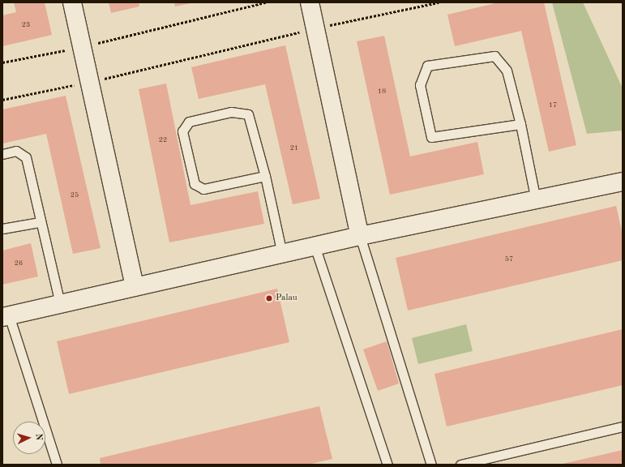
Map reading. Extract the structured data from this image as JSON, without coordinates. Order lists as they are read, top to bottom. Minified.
{"places":["Palau"],"house_numbers":["23","18","17","22","21","25","57","26"],"north":"right"}
